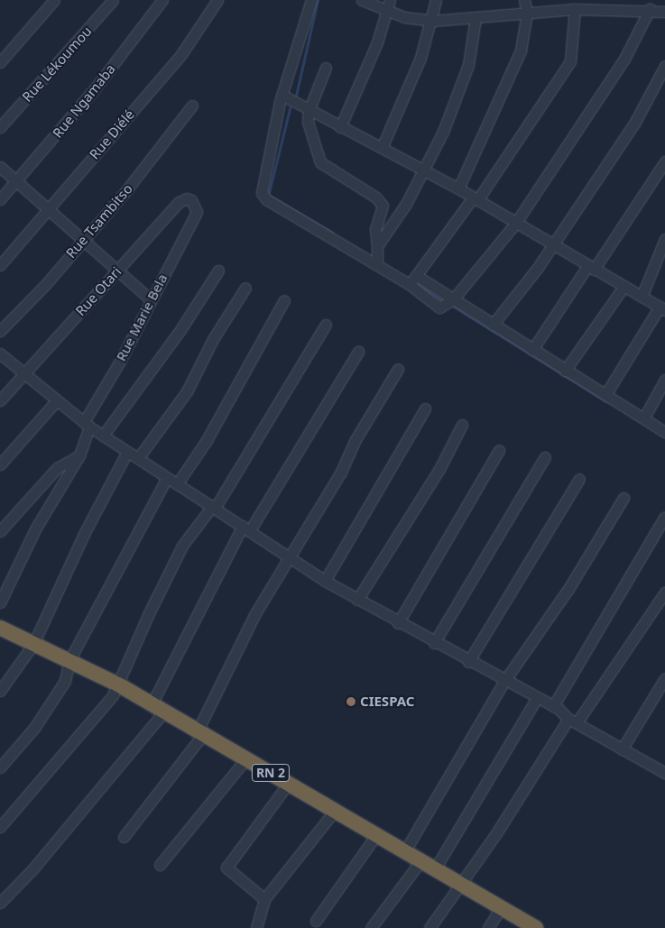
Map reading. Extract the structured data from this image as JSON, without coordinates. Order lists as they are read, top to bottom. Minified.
{"streets":{"highway":["RN 2"],"street":["Rue Lékoumou","Rue Ngamaba","Rue Diélé","Rue Tsambitso","Rue Otari","Rue Marie Bela"]},"crossings":[["Rue Otari","Rue Marie Bela"]],"places":["CIESPAC"]}
